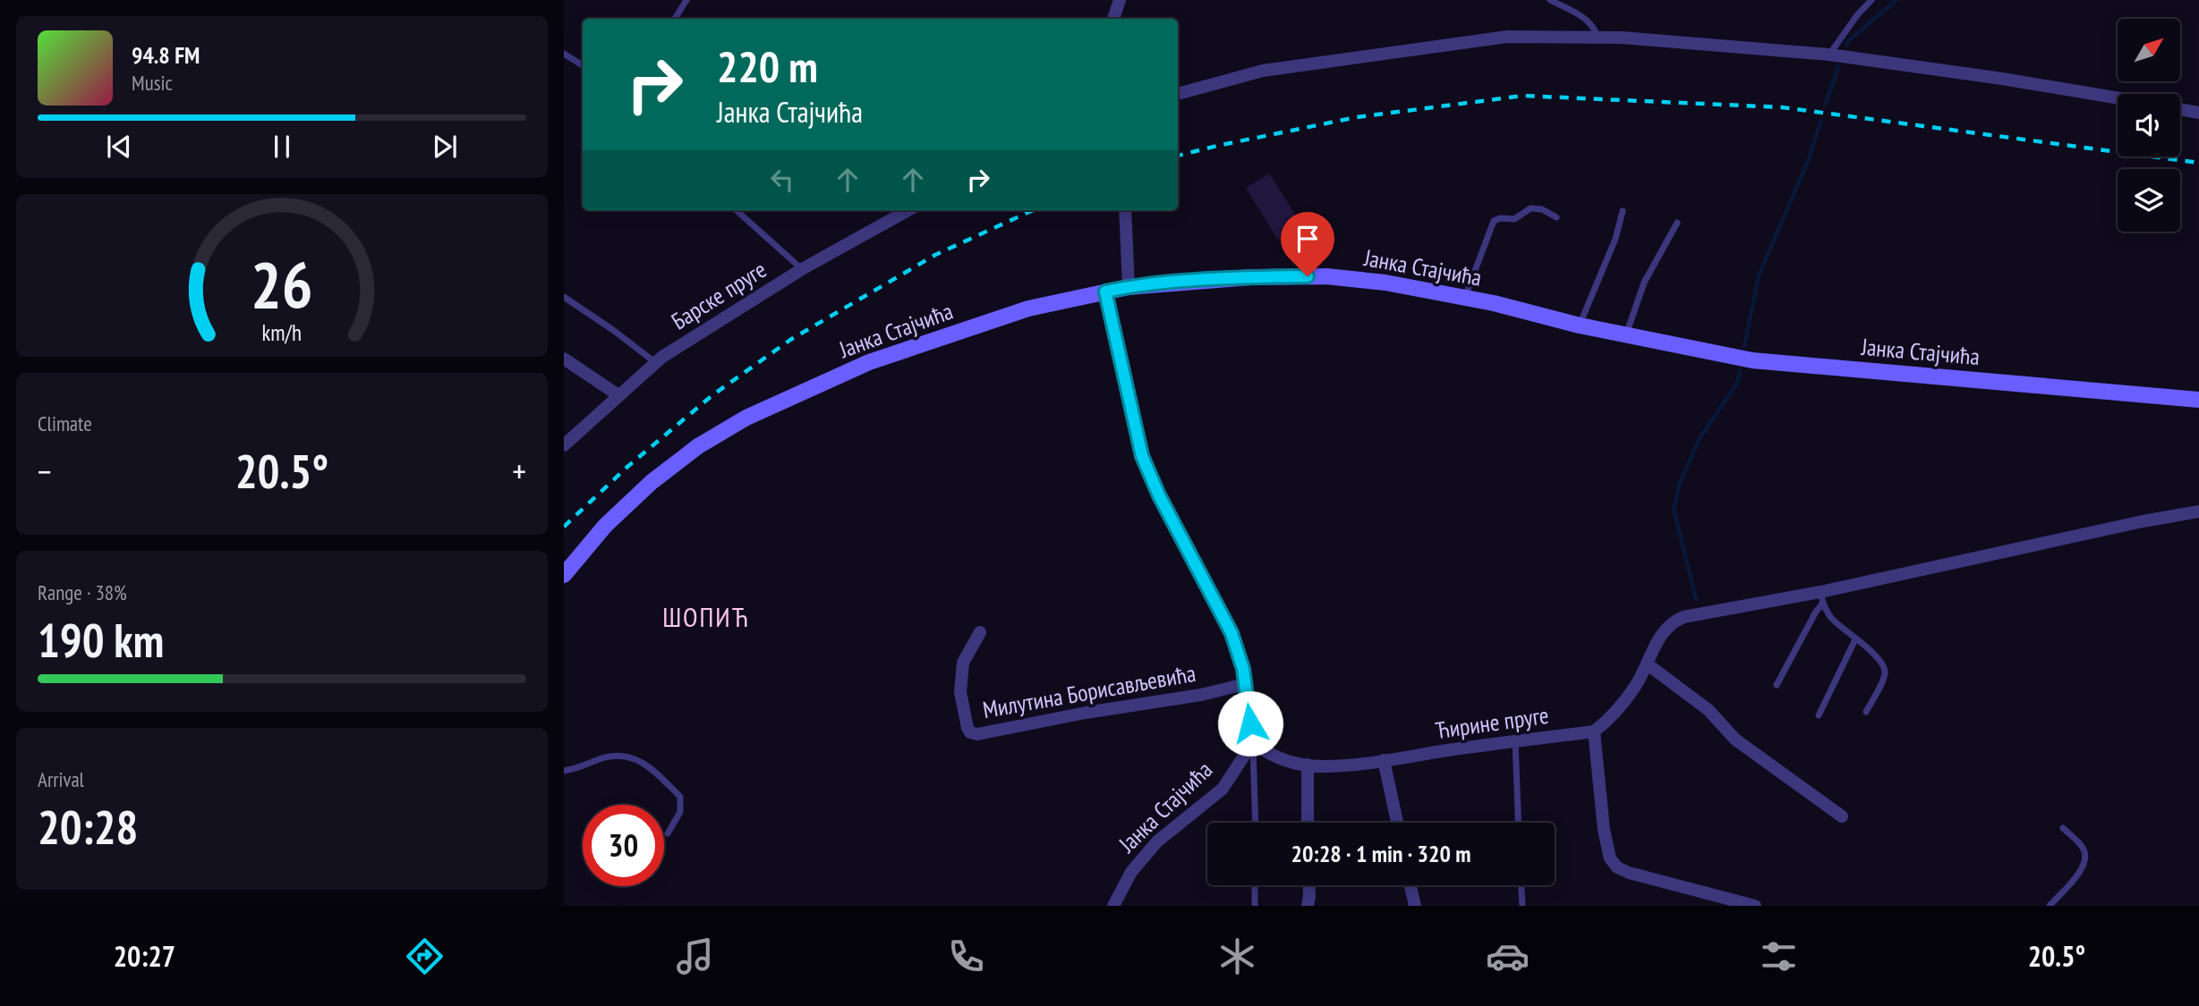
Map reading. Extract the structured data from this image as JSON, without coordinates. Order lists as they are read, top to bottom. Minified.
{"streets":{"street":["Јанка Стајчића","Барске пруге","Милутина Борисављевића","Ћирине пруге"]},"crossings":[["Јанка Стајчића","Ћирине пруге"]],"districts":["ШОПИЋ"],"north":"top right","page":{"turn":["220 m","Јанка Стајчића"],"song":["94.8 FM","Music"],"tile":["Climate",["Range · 38%","190 km"],["Arrival","20:28"]],"heat":["−","20.5°","+"],"limit":"30","trip":"20:28 · 1 min · 320 m","tabs":["20:27","20.5°"],"gauge":["26","km/h"]}}
